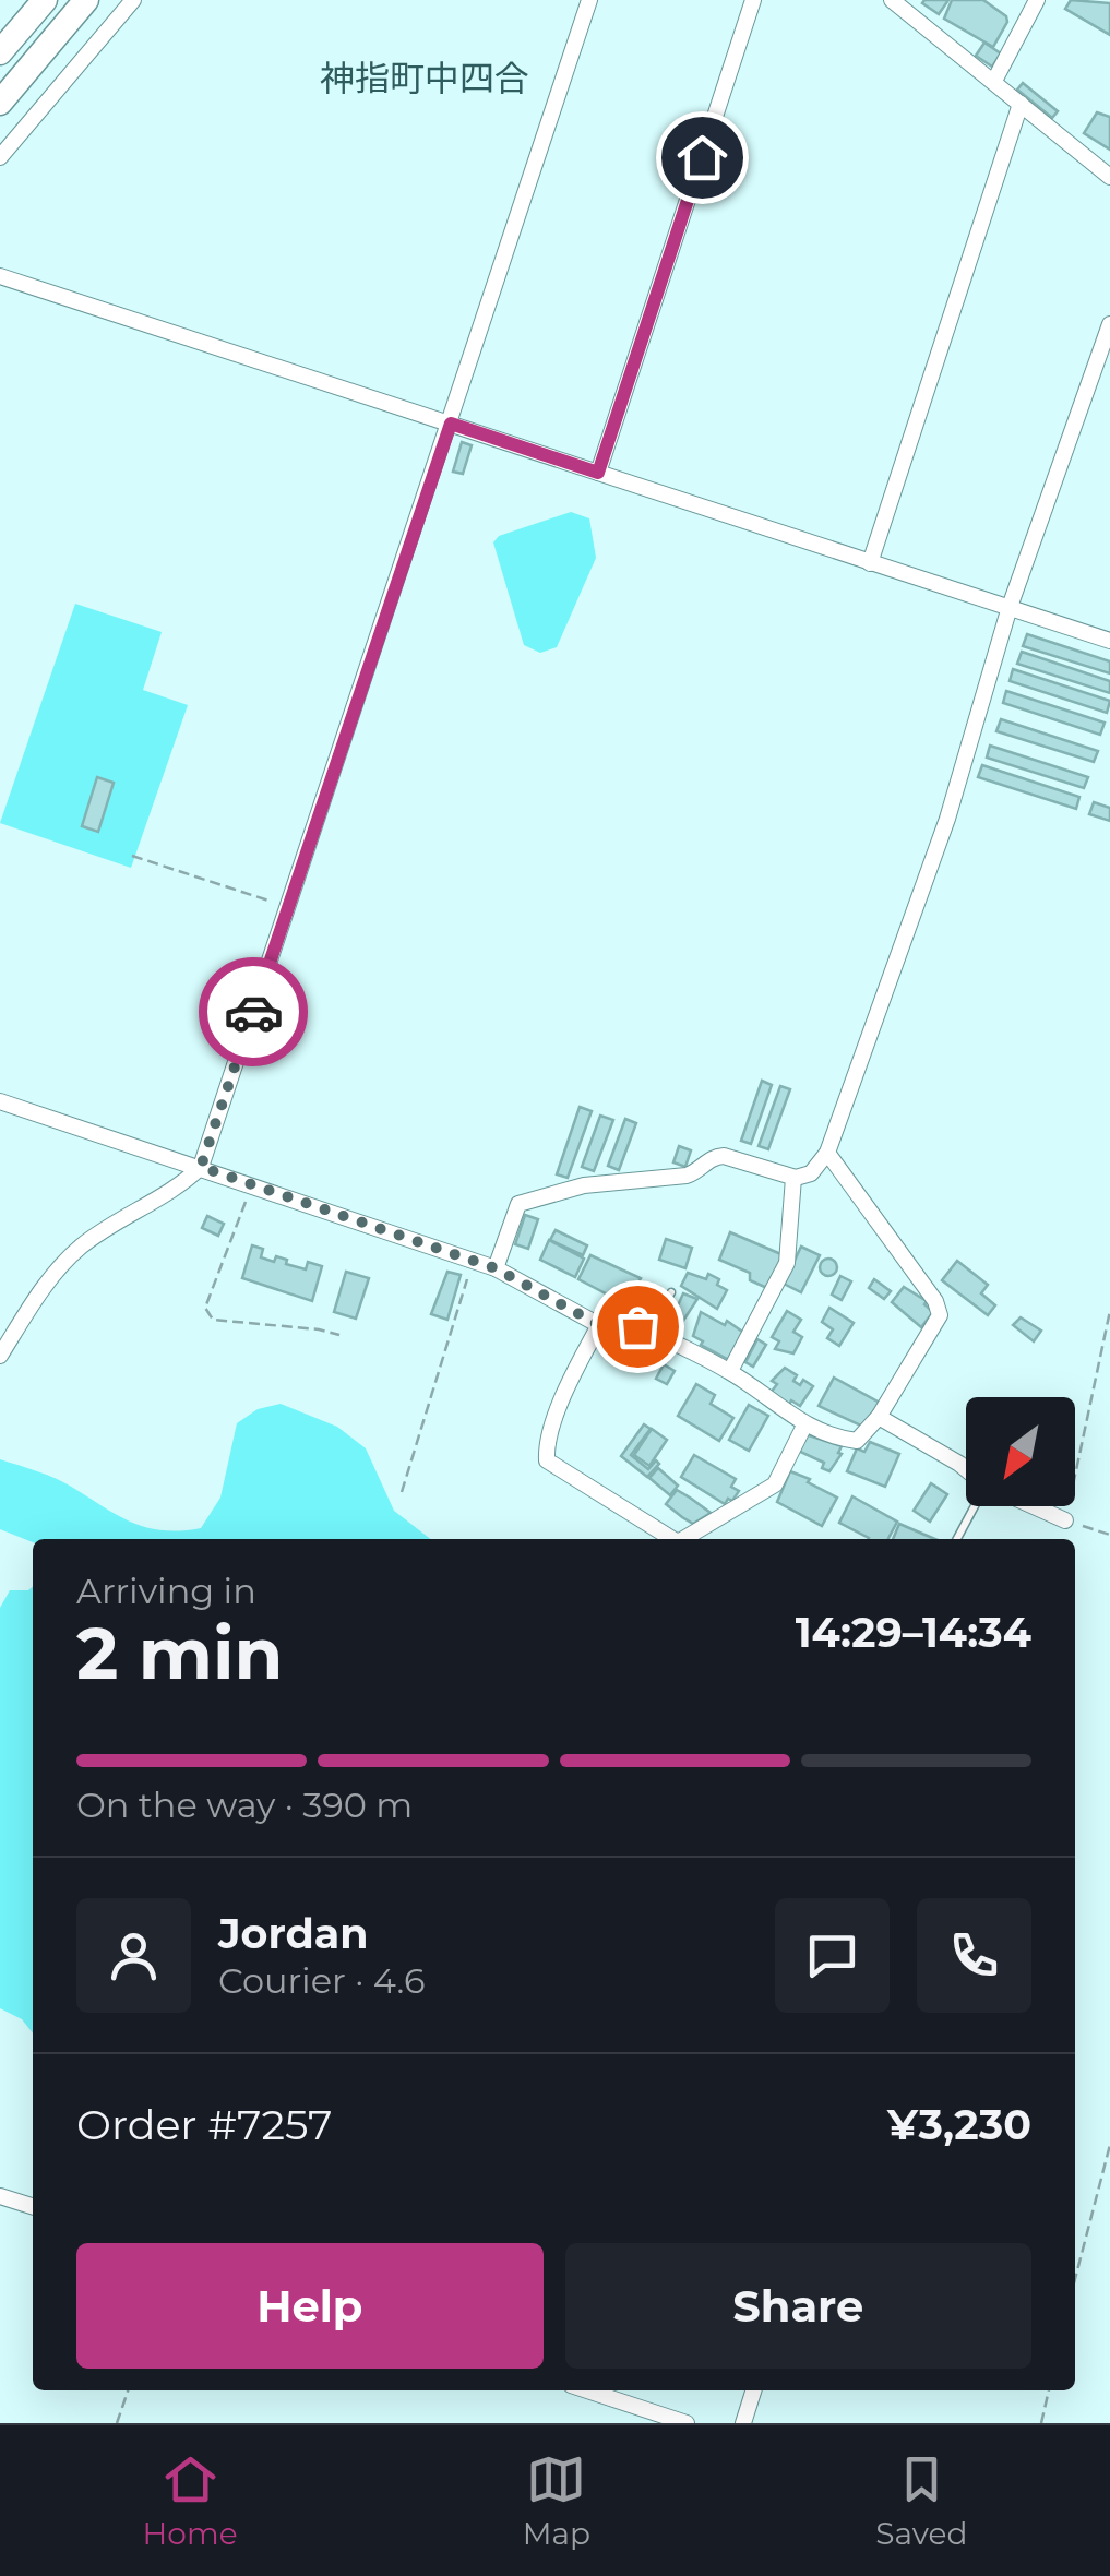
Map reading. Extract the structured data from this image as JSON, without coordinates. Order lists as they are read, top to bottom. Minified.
{"districts":["神指町中四合"],"north":"bottom left","page":{"heading":["2 min","Arriving in","14:29–14:34"],"panel":["Jordan","Courier · 4.6","Order #7257","¥3,230"],"bar":"On the way · 390 m","buttons":["Help","Share"],"tabs":["Home","Map","Saved"]}}
